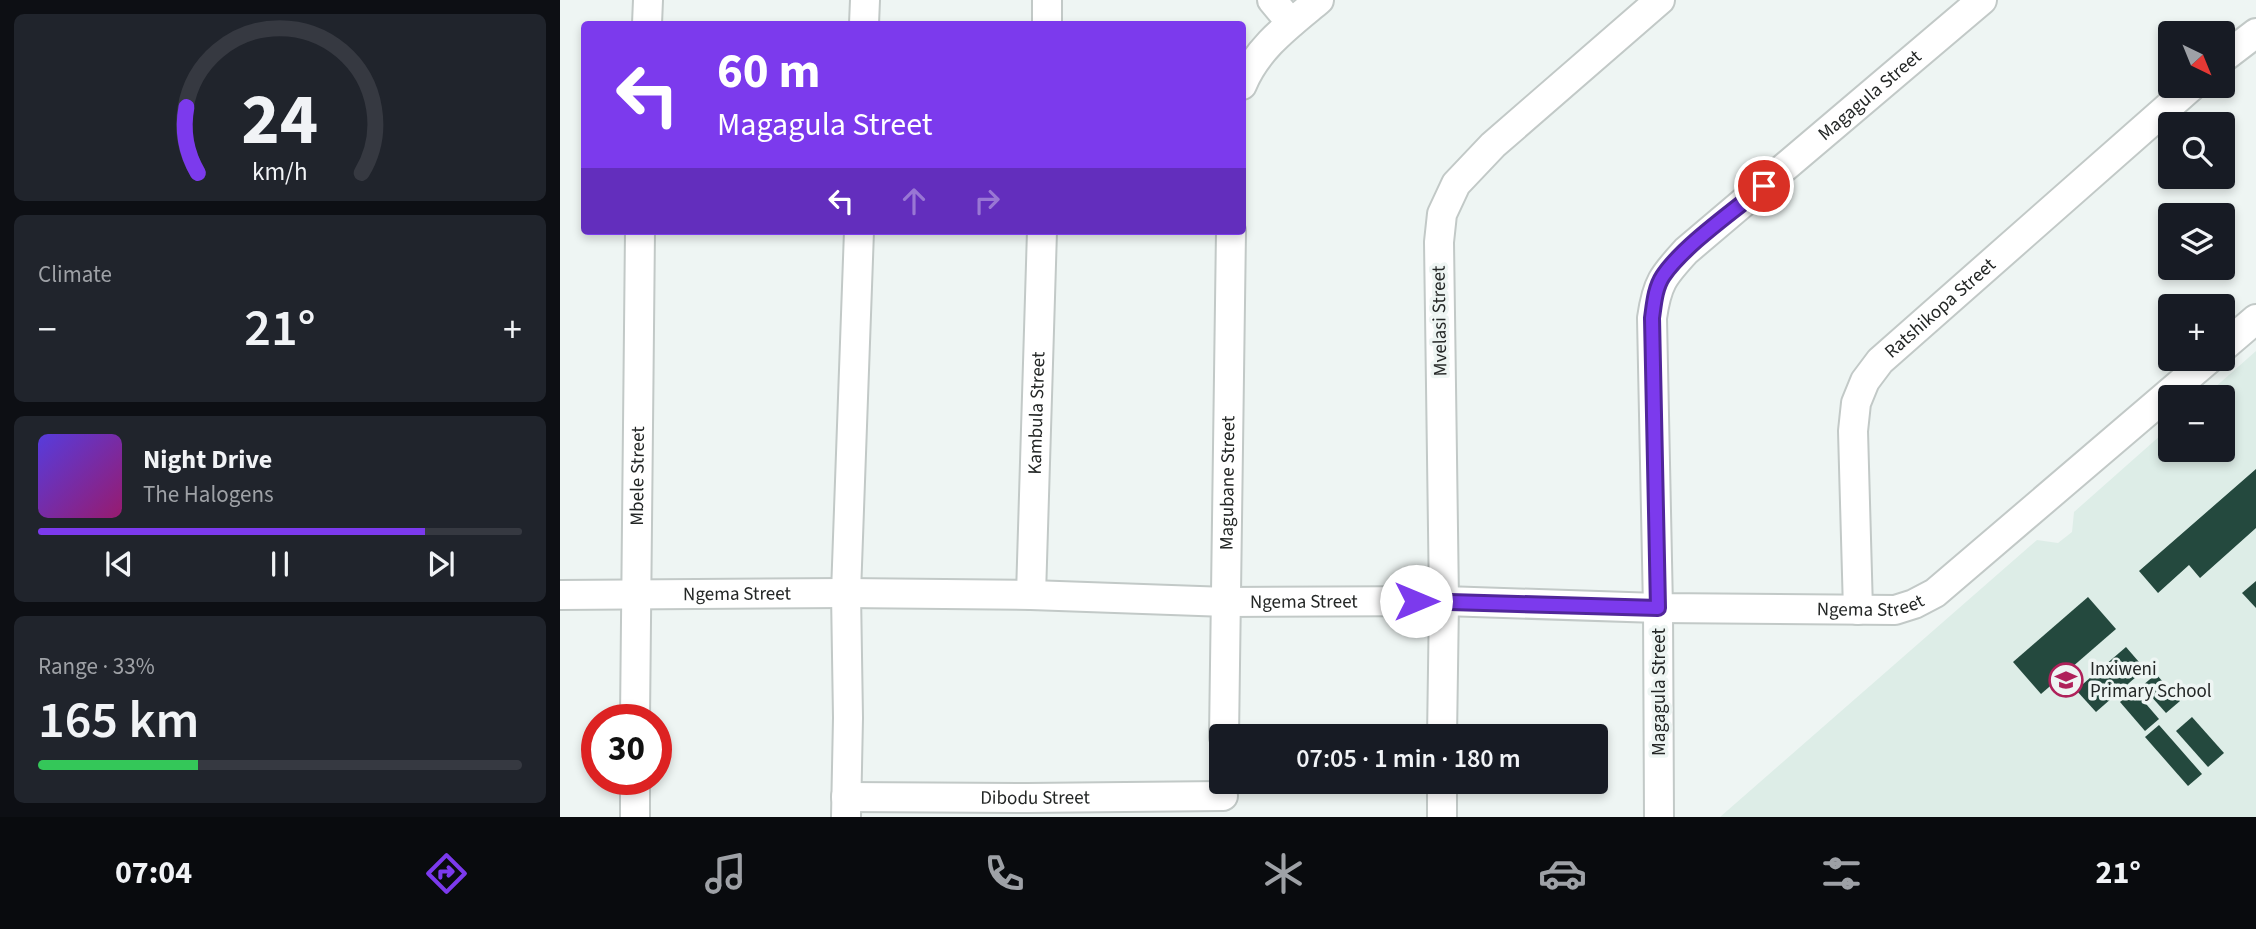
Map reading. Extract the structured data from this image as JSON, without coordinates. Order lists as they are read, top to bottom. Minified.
{"streets":{"street":["Magagula Street","Ratshikopa Street","Mvelasi Street","Kambula Street","Mbele Street","Magubane Street","Ngema Street","Dibodu Street"]},"crossings":[["Magagula Street","Ngema Street"],["Ratshikopa Street","Ngema Street"],["Mvelasi Street","Ngema Street"],["Kambula Street","Ngema Street"],["Mbele Street","Ngema Street"],["Magubane Street","Ngema Street"]],"places":{"school or university":["Inxiweni Primary School"]},"north":"bottom right","page":{"map_buttons":["+","−"],"turn":["60 m","Magagula Street"],"tile":["Climate",["Range · 33%","165 km"]],"heat":["−","21°","+"],"song":["Night Drive","The Halogens"],"limit":"30","trip":"07:05 · 1 min · 180 m","tabs":["07:04","21°"],"gauge":["24","km/h"]}}
